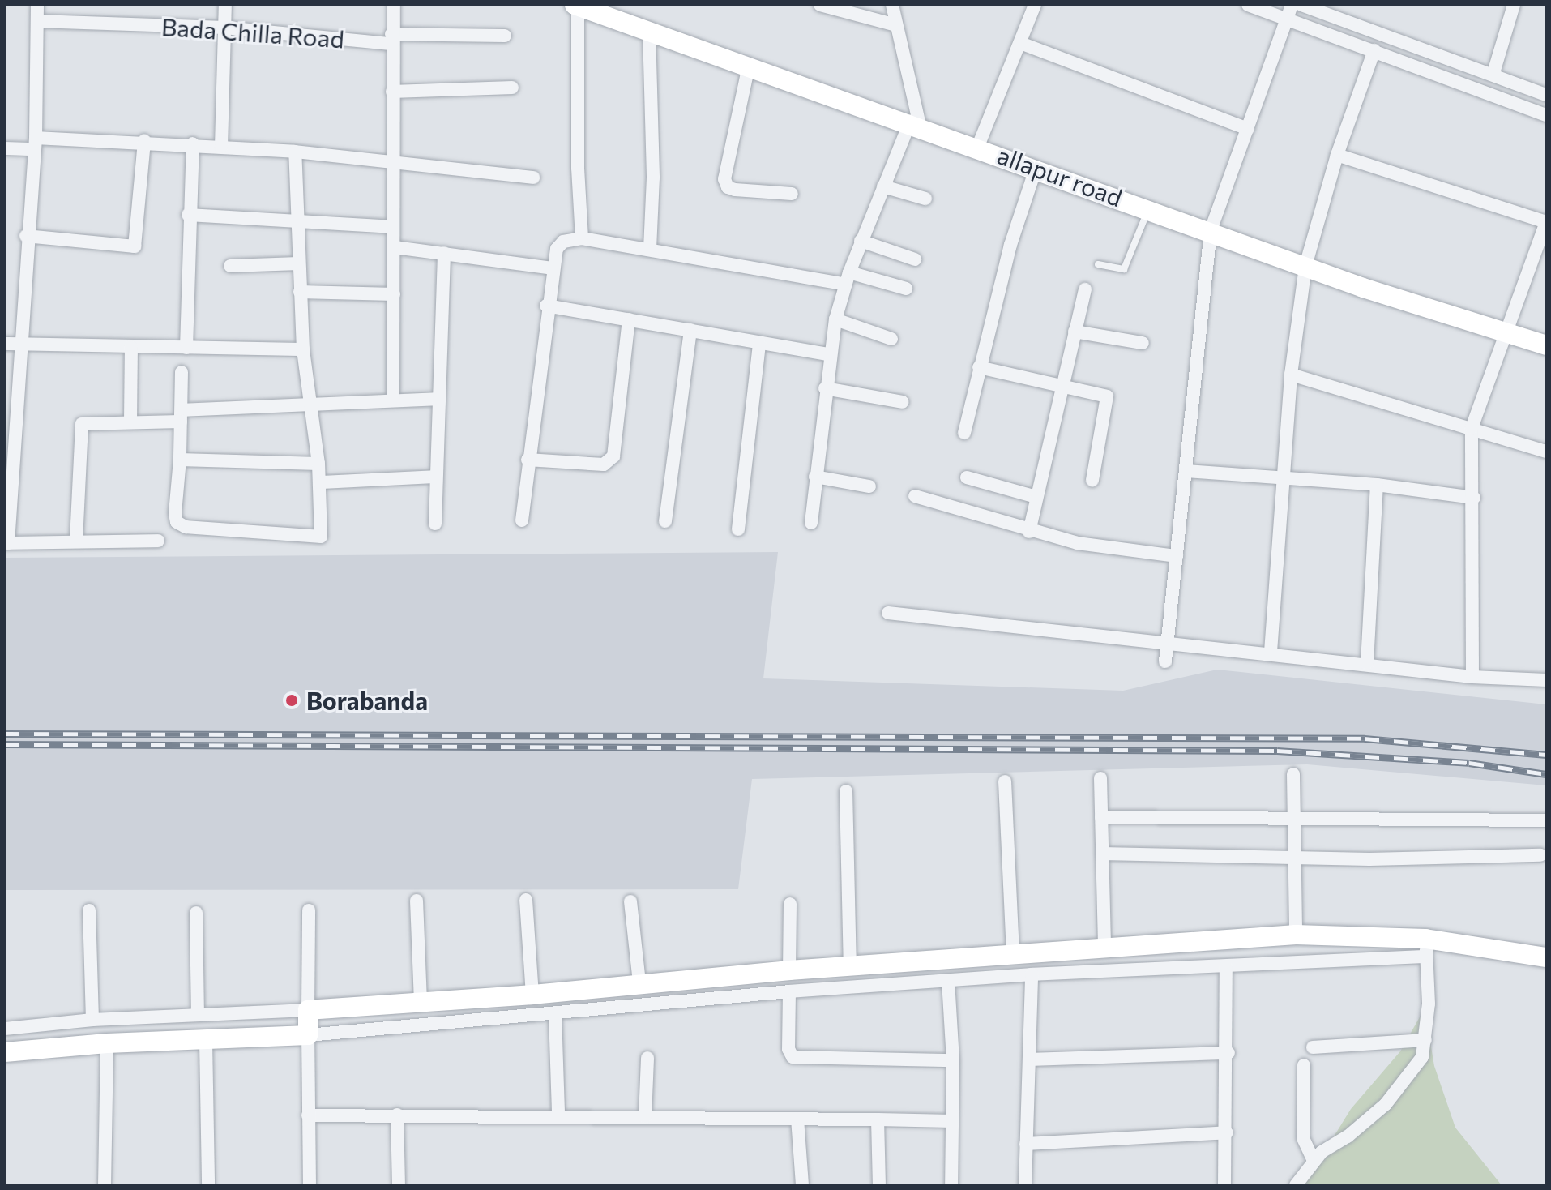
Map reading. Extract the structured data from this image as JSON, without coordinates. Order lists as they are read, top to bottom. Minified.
{"streets":{"street":["Bada Chilla Road","allapur road"]},"places":["Borabanda"]}
